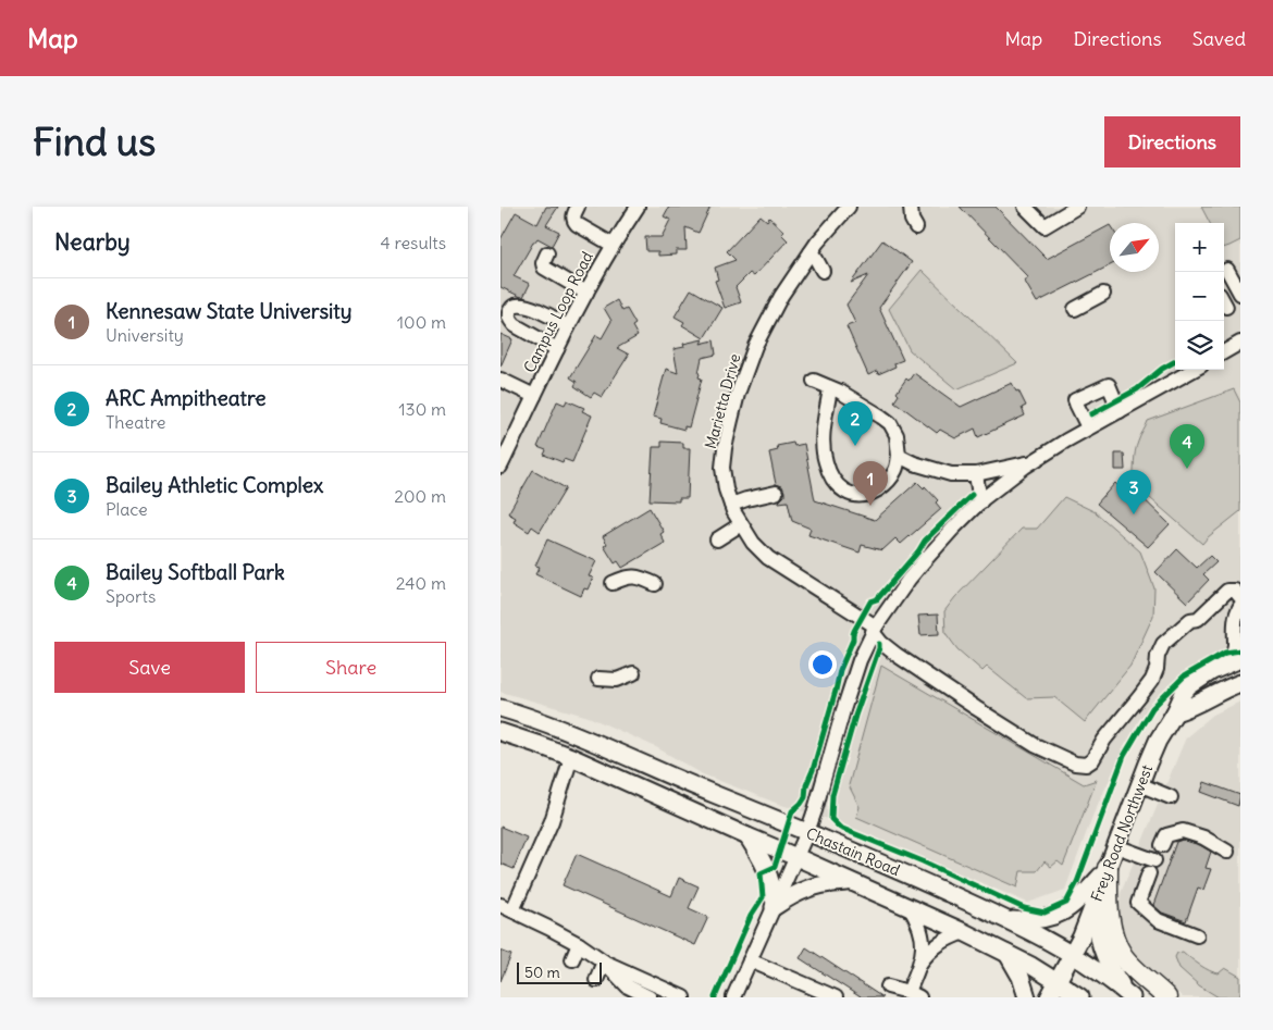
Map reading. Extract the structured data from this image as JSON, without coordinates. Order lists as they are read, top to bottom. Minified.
{"streets":{"main road":["Frey Road Northwest","Chastain Road"],"street":["Campus Loop Road","Marietta Drive"]},"crossings":[["Frey Road Northwest","Chastain Road"]],"scale_bar":"50 m","north":"top right","page":{"header":"Map","nav":["Map","Directions","Saved"],"buttons":["Directions",["Save","Share"]],"title":"Find us","heading":["Nearby","4 results"],"map_buttons":["+","−"],"list":[{"mark":"1","name":"Kennesaw State University","note":"University","value":"100 m"},{"mark":"2","name":"ARC Ampitheatre","note":"Theatre","value":"130 m"},{"mark":"3","name":"Bailey Athletic Complex","note":"Place","value":"200 m"},{"mark":"4","name":"Bailey Softball Park","note":"Sports","value":"240 m"}],"pins":["2","4","1","3"],"scale":"50 m"}}
